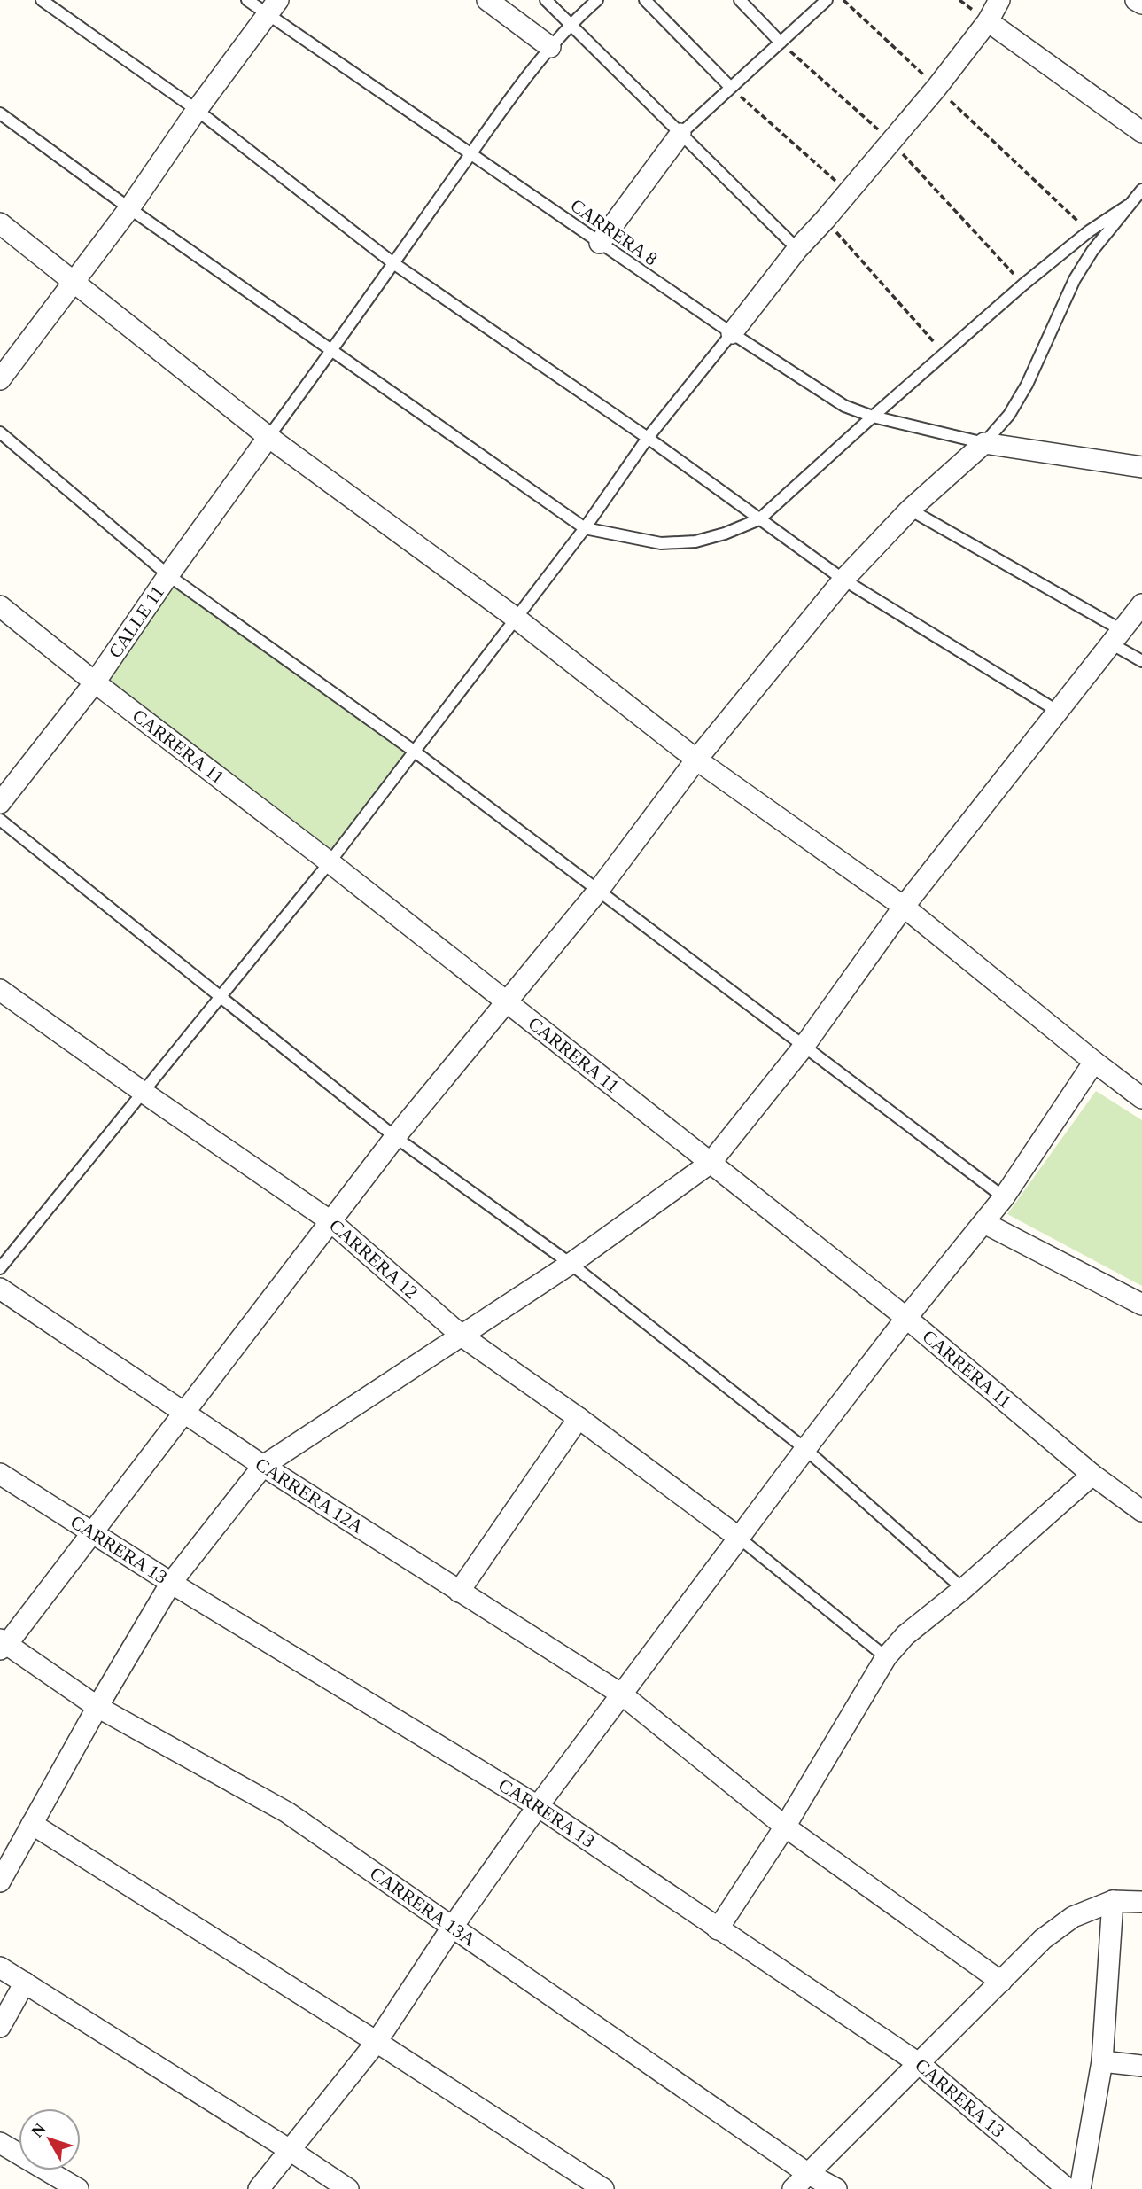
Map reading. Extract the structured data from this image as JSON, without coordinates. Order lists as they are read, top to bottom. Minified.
{"streets":{"street":["CALLE 11","CARRERA 11","CARRERA 12","CARRERA 12A","CARRERA 13","CARRERA 13A"],"lane":["CARRERA 8"]},"crossings":[["CALLE 11","CARRERA 11"]],"north":"top left"}
